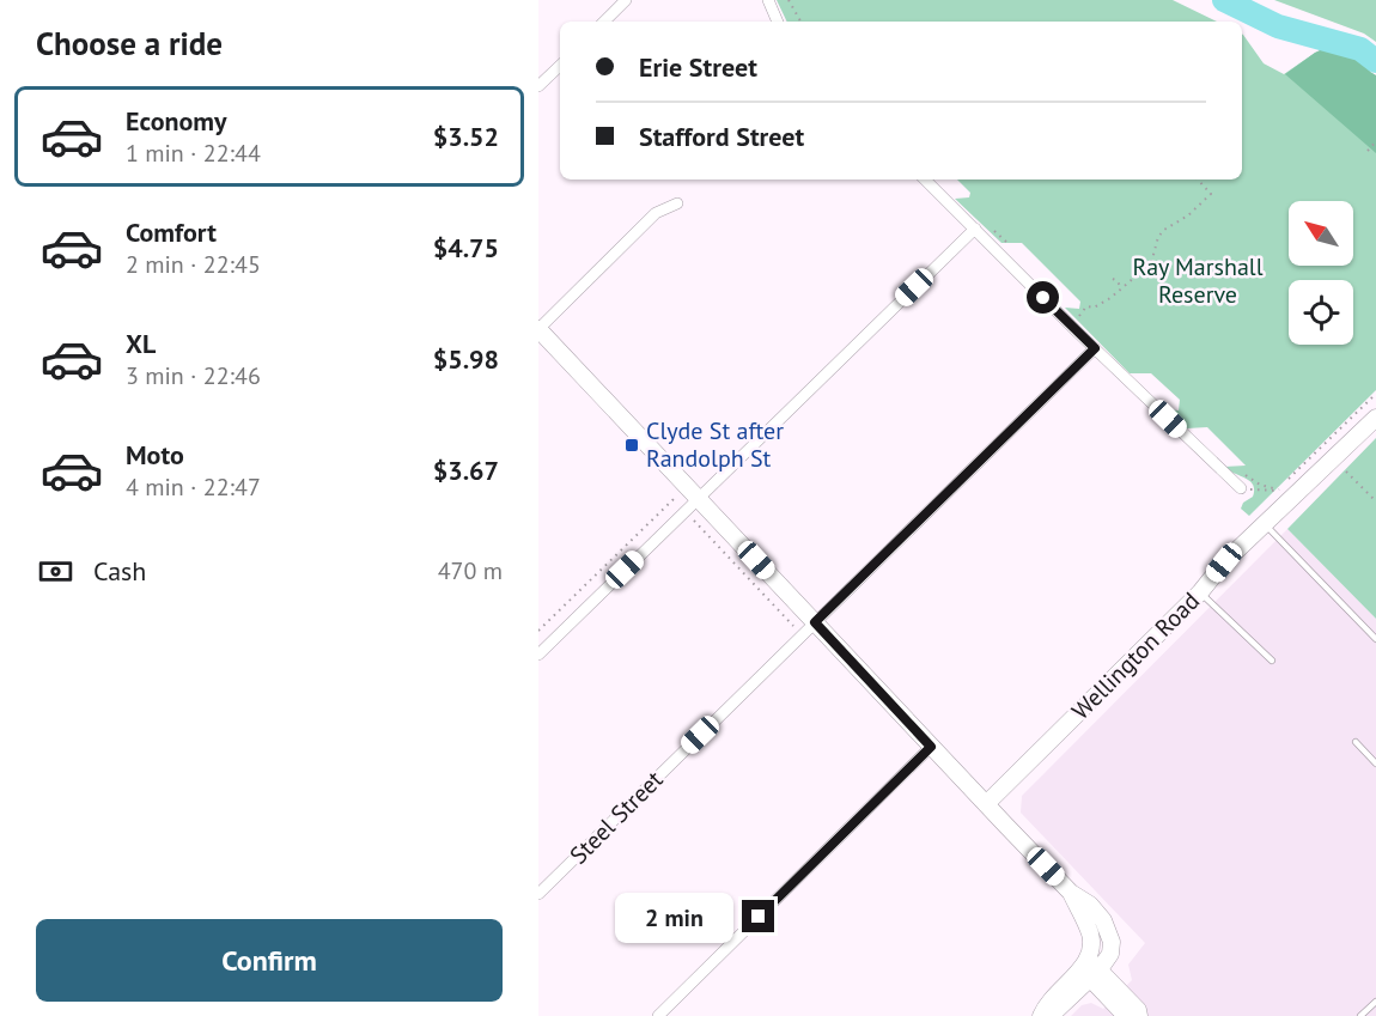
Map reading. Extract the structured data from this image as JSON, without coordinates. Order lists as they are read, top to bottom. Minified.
{"streets":{"main road":["Wellington Road"],"street":["Steel Street"]},"parks":["Ray Marshall Reserve"],"places":{"transit":["Clyde St after Randolph St"]},"north":"top left","page":{"heading":"Choose a ride","banner":["Erie Street","Stafford Street"],"list":[{"name":"Economy","note":"1 min · 22:44","value":"$3.52"},{"name":"Comfort","note":"2 min · 22:45","value":"$4.75"},{"name":"XL","note":"3 min · 22:46","value":"$5.98"},{"name":"Moto","note":"4 min · 22:47","value":"$3.67"}],"pay":["Cash","470 m"],"bubble":"2 min","buttons":"Confirm"}}
